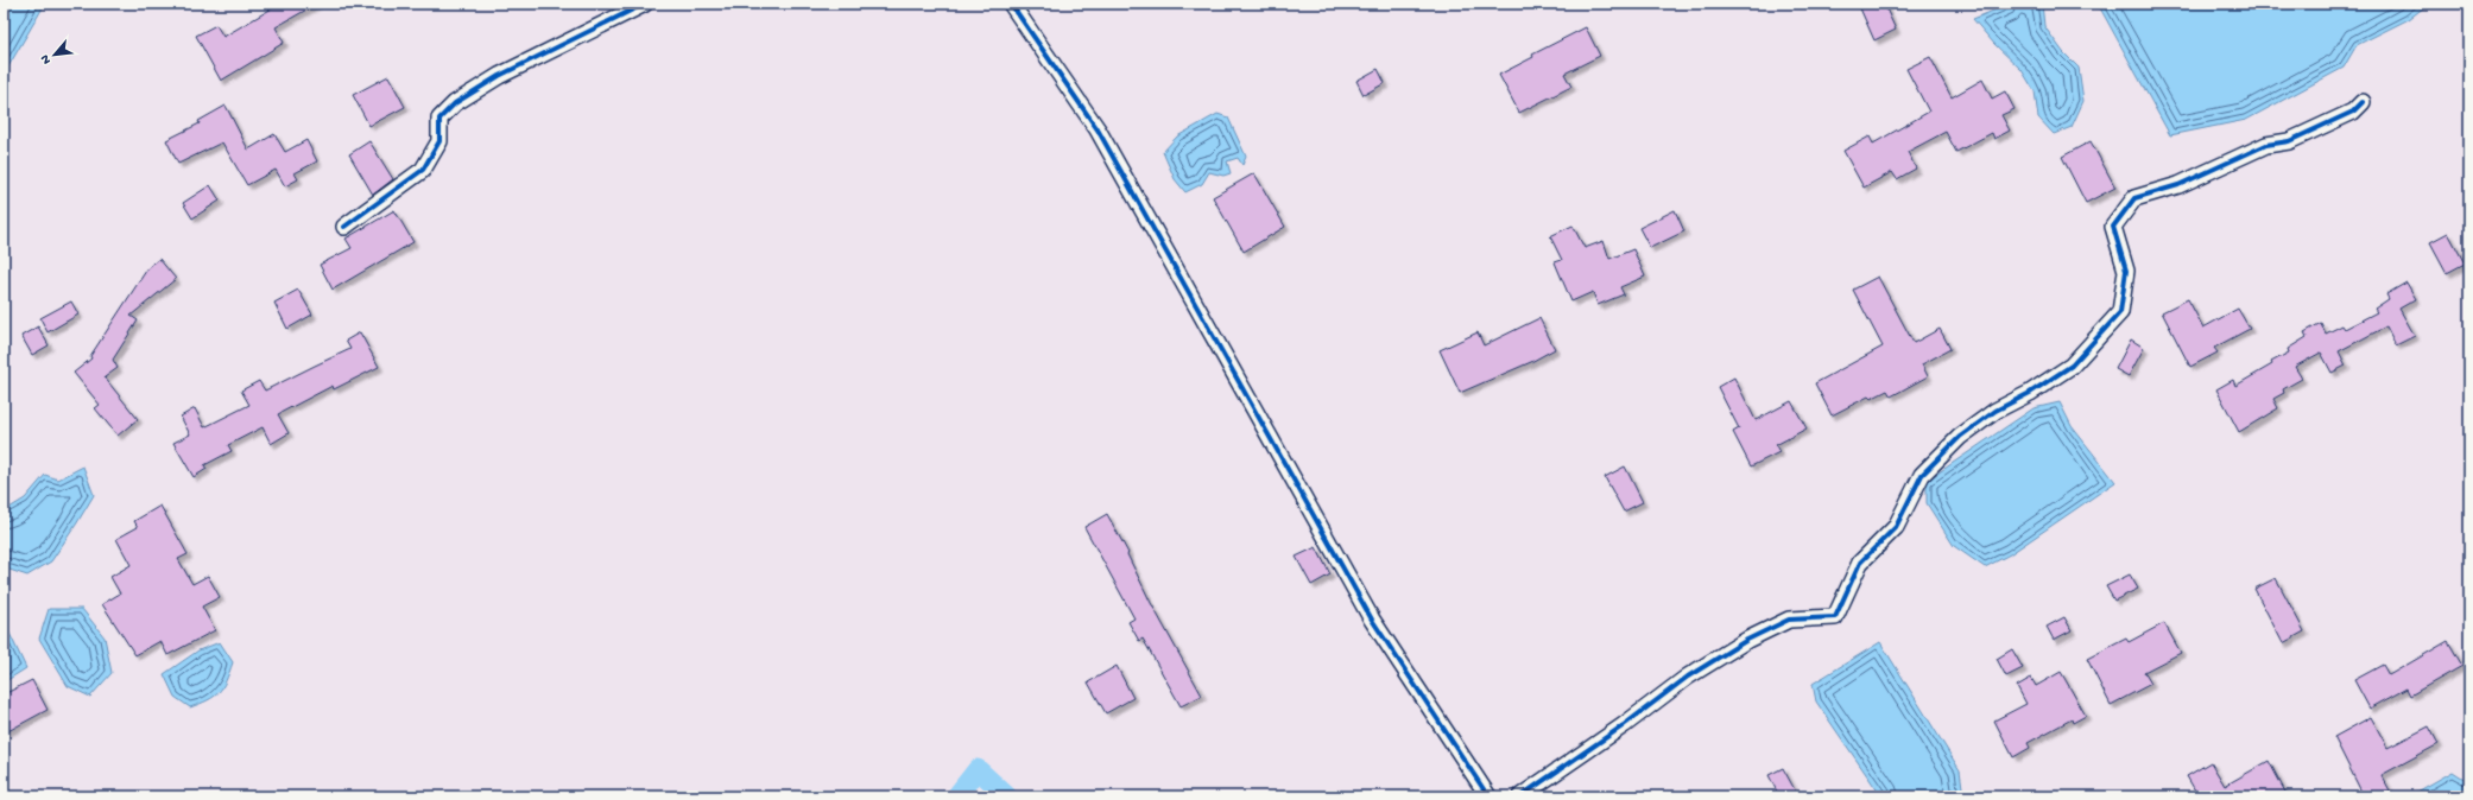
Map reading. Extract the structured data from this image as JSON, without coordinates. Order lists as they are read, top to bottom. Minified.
{"north":"bottom left"}
